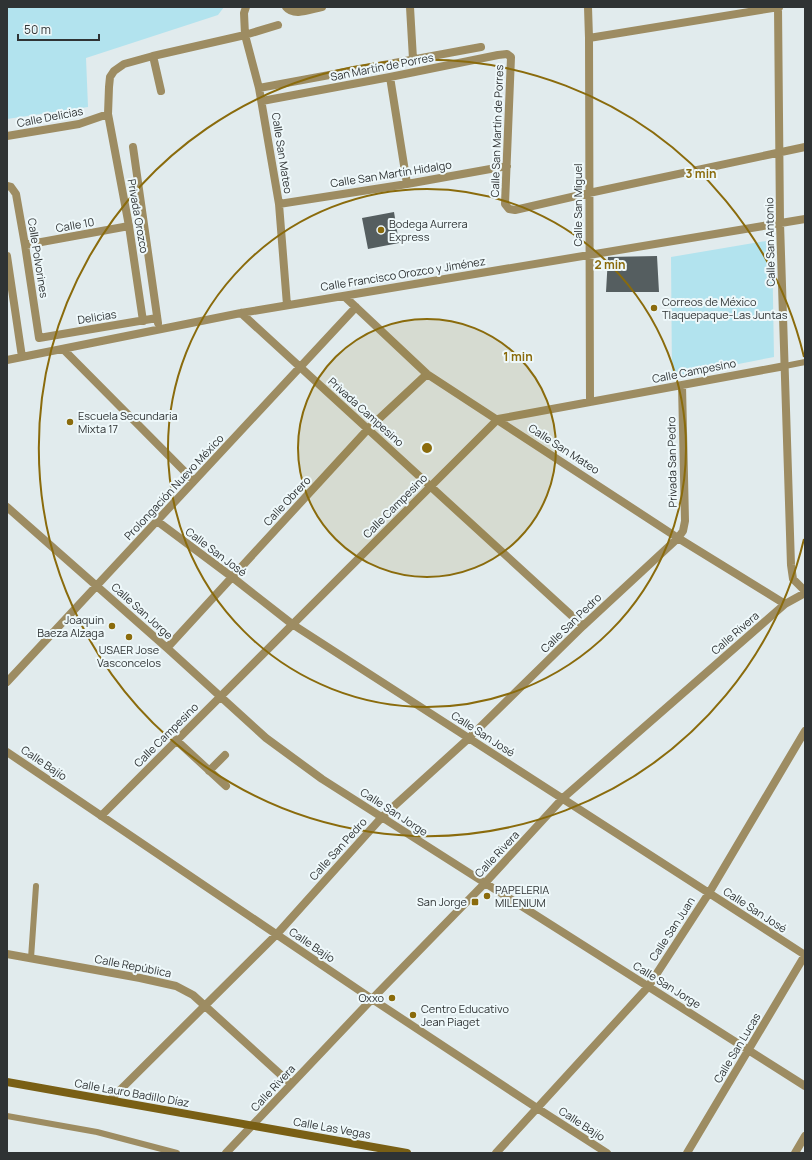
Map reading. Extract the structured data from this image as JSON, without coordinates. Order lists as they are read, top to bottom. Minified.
{"streets":{"street":["San Martín de Porres","Calle Delicias","Calle San Martín de Porres","Calle San Mateo","Calle San Martín Hidalgo","Calle San Miguel","Privada Orozco","Calle 10","Calle San Antonio","Calle Polvorines","Calle Francisco Orozco y Jiménez","Delicias","Calle Campesino","Privada Campesino","Privada San Pedro","Prolongación Nuevo México","Calle Obrero","Calle San José","Calle San Jorge","Calle San Pedro","Calle Rivera","Calle Bajío","Calle San Juan","Calle República","Calle San Lucas","Calle Lauro Badillo Díaz","Calle Las Vegas"]},"crossings":[["San Martín de Porres","Calle San Martín de Porres"],["San Martín de Porres","Calle San Mateo"],["Calle Delicias","Privada Orozco"],["Calle San Martín de Porres","Calle San Martín Hidalgo"],["Calle San Martín de Porres","Calle San Miguel"],["Calle San Mateo","Calle San Martín Hidalgo"],["Calle San Mateo","Calle Francisco Orozco y Jiménez"],["Calle San Mateo","Calle Campesino"],["Calle San Mateo","Privada San Pedro"],["Calle San Mateo","Prolongación Nuevo México"],["Calle San Mateo","Calle Obrero"],["Calle San Mateo","Calle San Pedro"],["Calle San Mateo","Calle Rivera"],["Calle San Miguel","Calle Francisco Orozco y Jiménez"],["Calle San Miguel","Calle Campesino"],["Privada Orozco","Calle 10"],["Privada Orozco","Calle Francisco Orozco y Jiménez"],["Privada Orozco","Delicias"],["Calle 10","Calle Polvorines"],["Calle San Antonio","Calle Francisco Orozco y Jiménez"],["Calle San Antonio","Calle Campesino"],["Calle San Antonio","Calle Rivera"],["Calle Polvorines","Delicias"],["Calle Francisco Orozco y Jiménez","Privada Campesino"],["Calle Campesino","Privada Campesino"],["Calle Campesino","Privada San Pedro"],["Calle Campesino","Calle San José"],["Calle Campesino","Calle San Jorge"],["Calle Campesino","Calle Bajío"],["Privada Campesino","Prolongación Nuevo México"],["Privada Campesino","Calle Obrero"],["Privada Campesino","Calle San Pedro"],["Privada San Pedro","Calle San Pedro"],["Prolongación Nuevo México","Calle San José"],["Prolongación Nuevo México","Calle San Jorge"],["Calle Obrero","Calle San José"],["Calle Obrero","Calle San Jorge"],["Calle San José","Calle San Pedro"],["Calle San José","Calle Rivera"],["Calle San José","Calle San Juan"],["Calle San José","Calle San Lucas"],["Calle San Jorge","Calle San Pedro"],["Calle San Jorge","Calle Rivera"],["Calle San Jorge","Calle San Juan"],["Calle San Jorge","Calle San Lucas"],["Calle San Pedro","Calle Bajío"],["Calle San Pedro","Calle República"],["Calle San Pedro","Calle Lauro Badillo Díaz"],["Calle Rivera","Calle Bajío"],["Calle Rivera","Calle República"],["Calle Rivera","Calle Lauro Badillo Díaz"],["Calle Rivera","Calle Las Vegas"],["Calle Bajío","Calle San Juan"],["Calle Lauro Badillo Díaz","Calle Las Vegas"]],"places":{"other":["Bodega Aurrera Express","Correos de México Tlaquepaque-Las Juntas","Escuela Secundaria Mixta 17","Joaquin Baeza Alzaga","USAER Jose Vasconcelos","PAPELERIA MILENIUM","Oxxo","Centro Educativo Jean Piaget"],"transit":["San Jorge"]},"scale_bar":"50 m","rings":["3 min","2 min","1 min"]}
